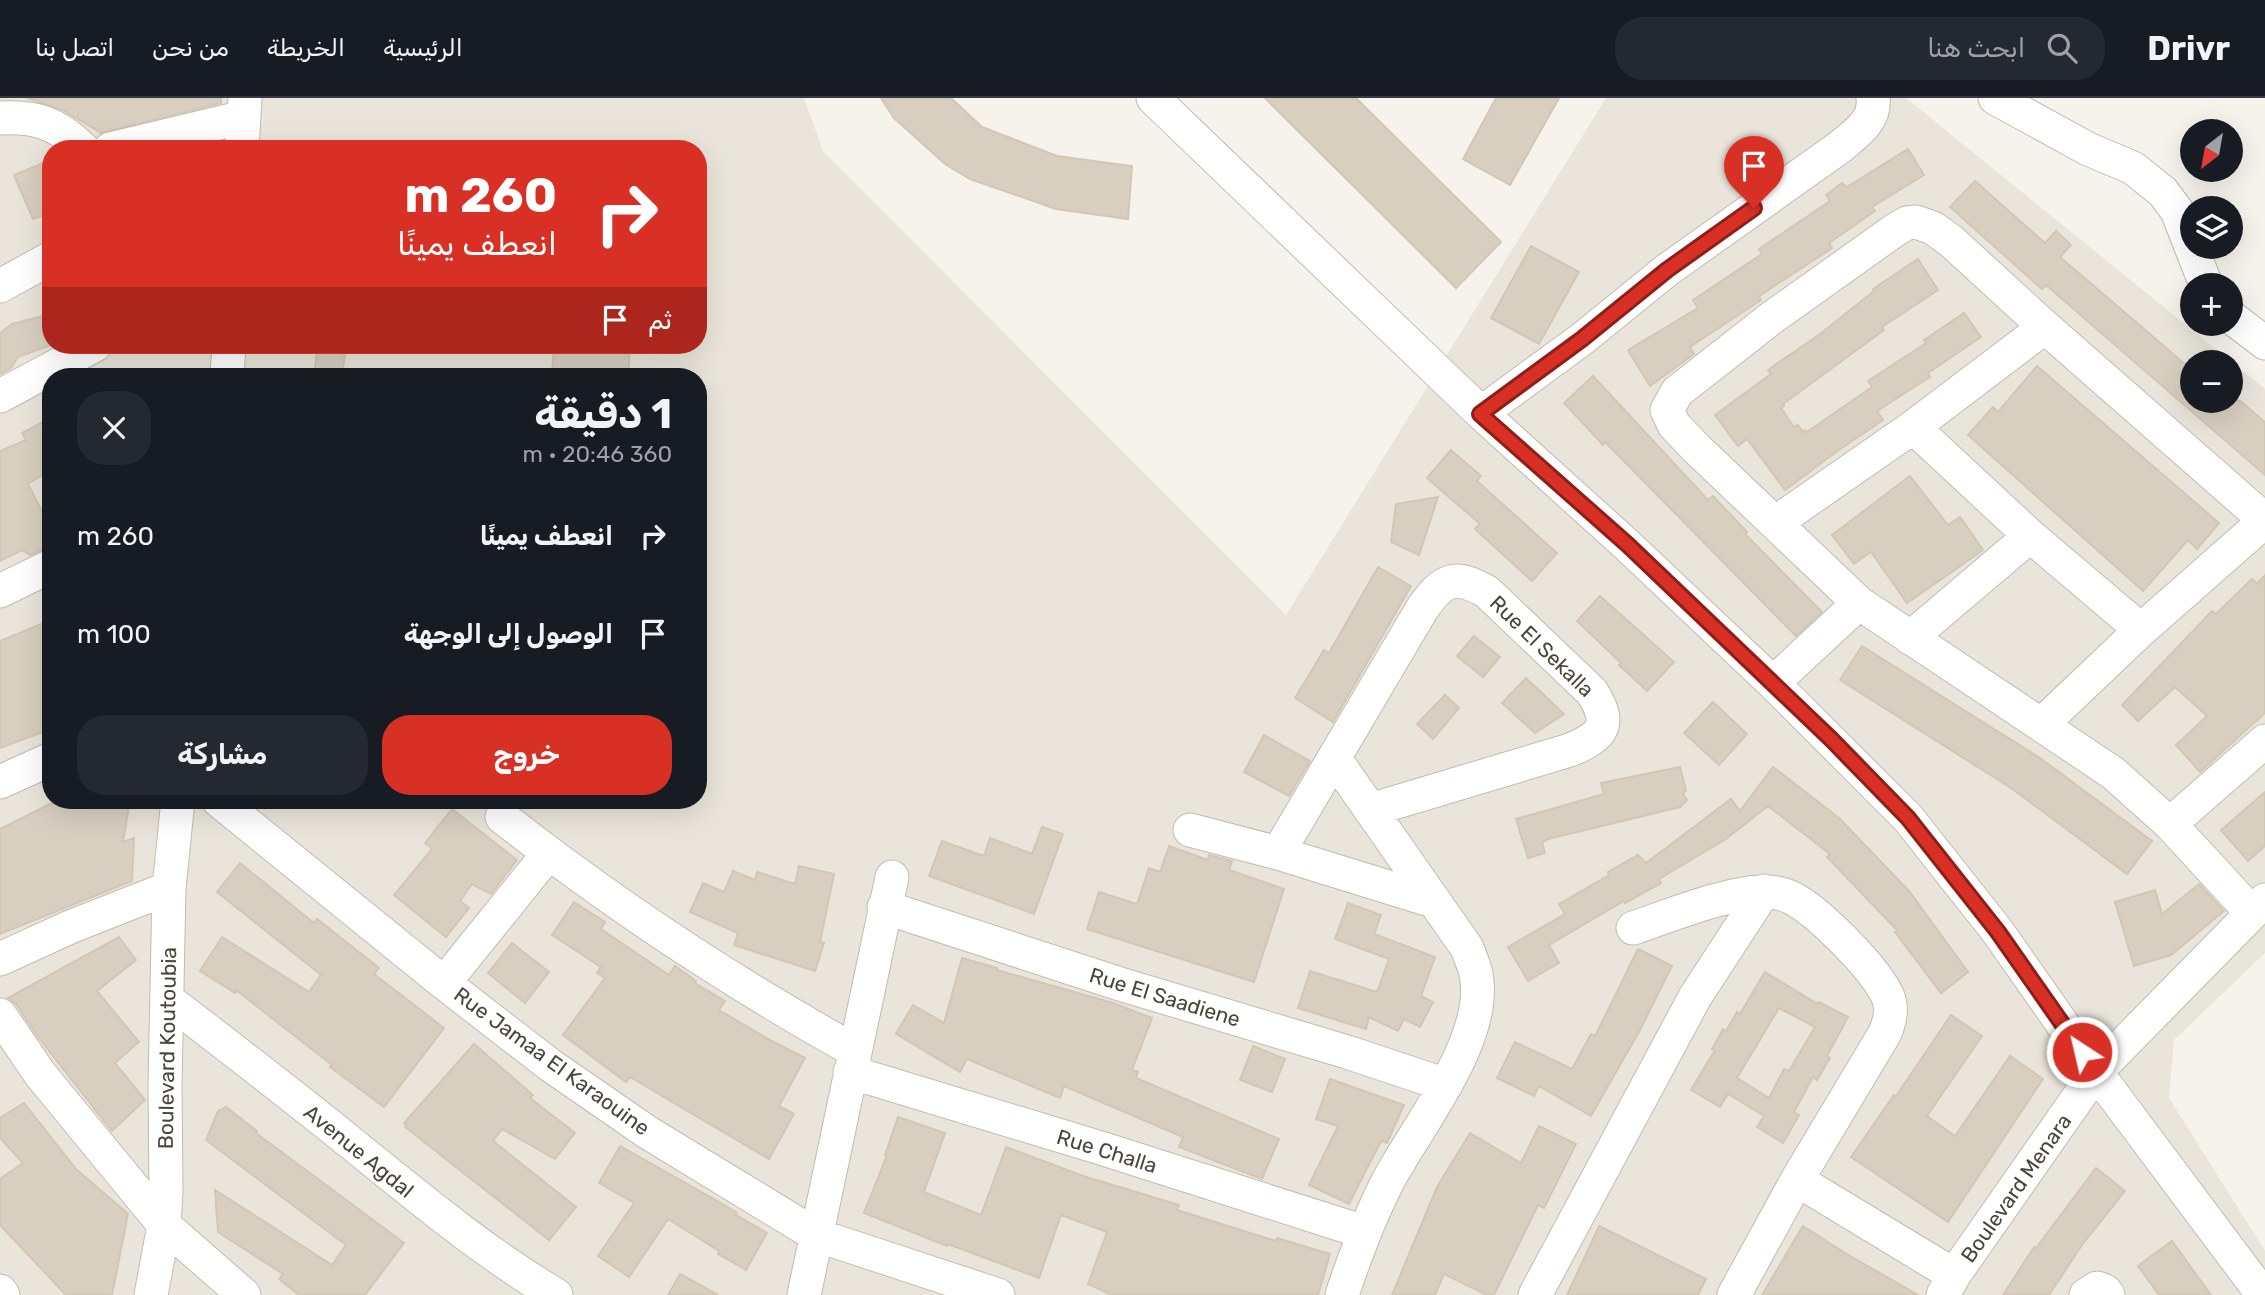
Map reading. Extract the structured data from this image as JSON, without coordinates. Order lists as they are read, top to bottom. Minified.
{"streets":{"street":["Rue El Sekalla","Rue El Saadiene","Boulevard Koutoubia","Rue Jamaa El Karaouine","Avenue Agdal","Rue Challa","Boulevard Menara"]},"crossings":[["Rue El Saadiene","Rue Challa"],["Boulevard Koutoubia","Avenue Agdal"]],"north":"bottom left","page":{"header":"Drivr","search":"ابحث هنا","nav":["الرئيسية","الخريطة","من نحن","اتصل بنا"],"map_buttons":["+","−"],"turn":["260 m","انعطف يمينًا"],"then":"ثم","heading":["1 دقيقة","360 m · 20:46"],"list":[{"name":"انعطف يمينًا","value":"260 m"},{"name":"الوصول إلى الوجهة","value":"100 m"}],"buttons":["خروج","مشاركة"]}}
